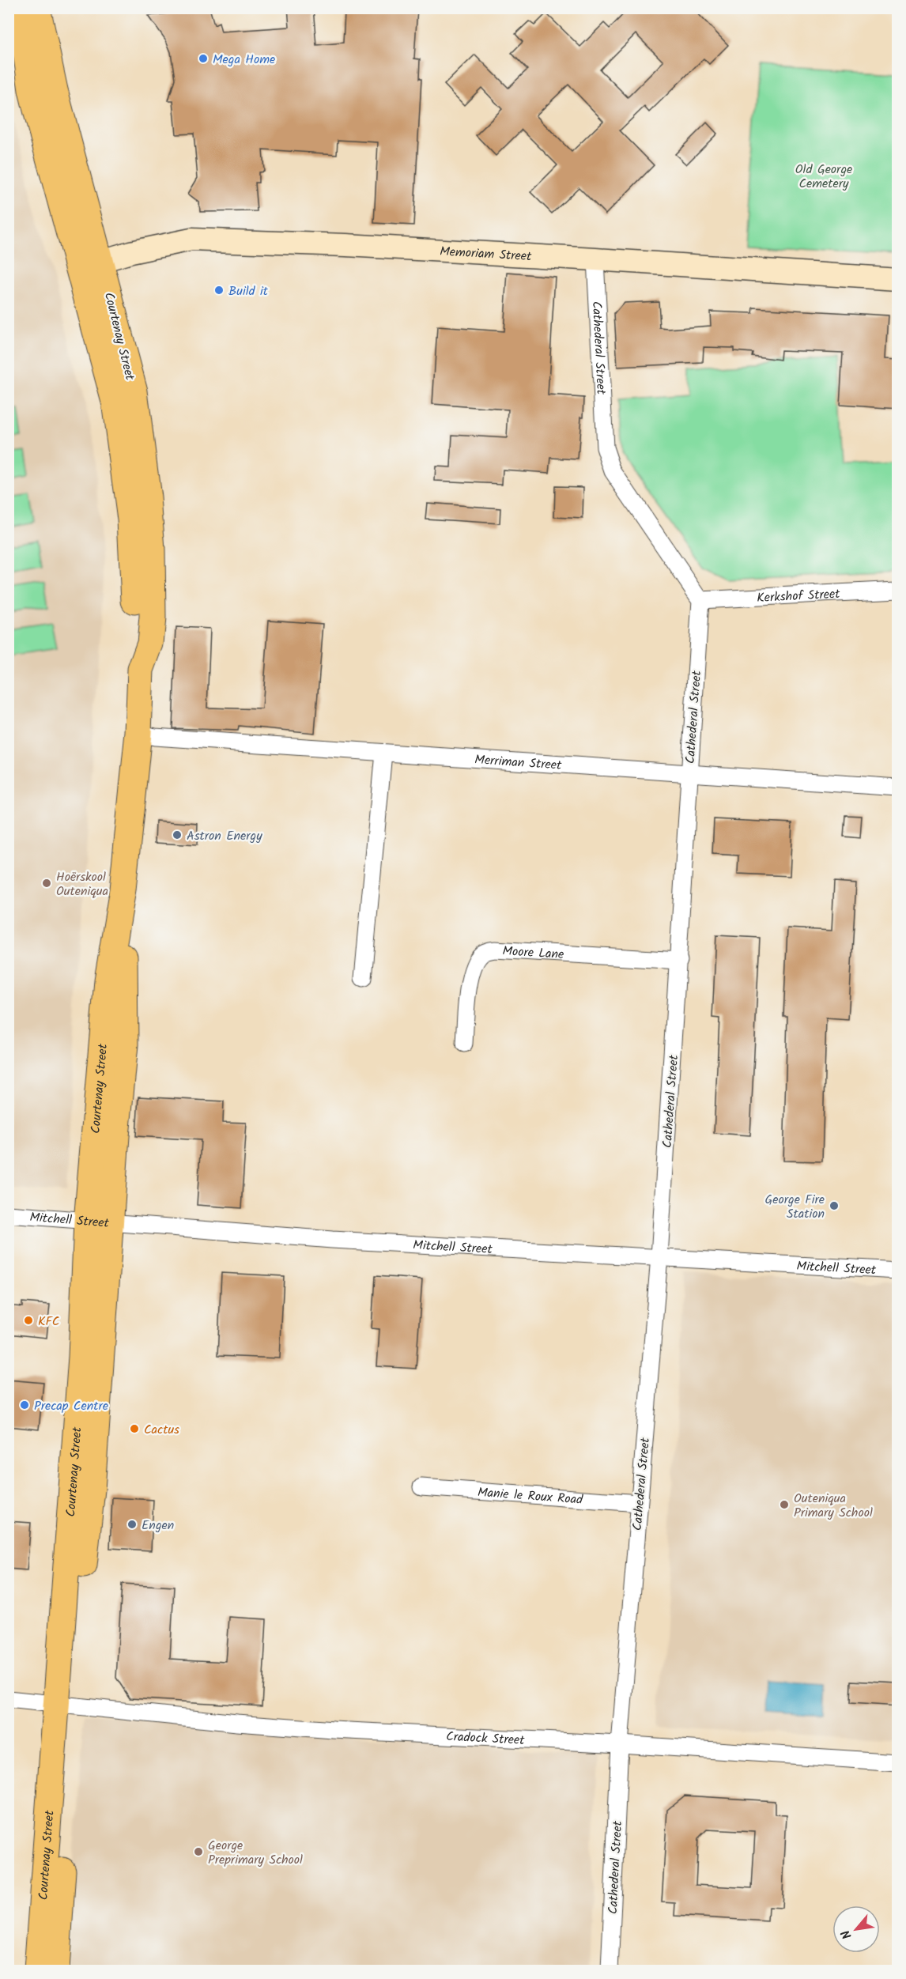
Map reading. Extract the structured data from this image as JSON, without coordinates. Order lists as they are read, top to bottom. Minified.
{"streets":{"highway":["Courtenay Street"],"street":["Memoriam Street","Cathederal Street","Kerkshof Street","Merriman Street","Moore Lane","Mitchell Street","Manie le Roux Road","Cradock Street"]},"crossings":[["Memoriam Street","Courtenay Street"],["Memoriam Street","Cathederal Street"],["Courtenay Street","Merriman Street"],["Courtenay Street","Mitchell Street"],["Courtenay Street","Cradock Street"],["Cathederal Street","Kerkshof Street"],["Cathederal Street","Merriman Street"],["Cathederal Street","Moore Lane"],["Cathederal Street","Mitchell Street"],["Cathederal Street","Manie le Roux Road"],["Cathederal Street","Cradock Street"]],"parks":["Old George Cemetery"],"places":["Mega Home","Build it","Astron Energy","Hoërskool Outeniqua","George Fire Station","KFC","Precap Centre","Cactus","Outeniqua Primary School","Engen","George Preprimary School"],"north":"bottom left"}
